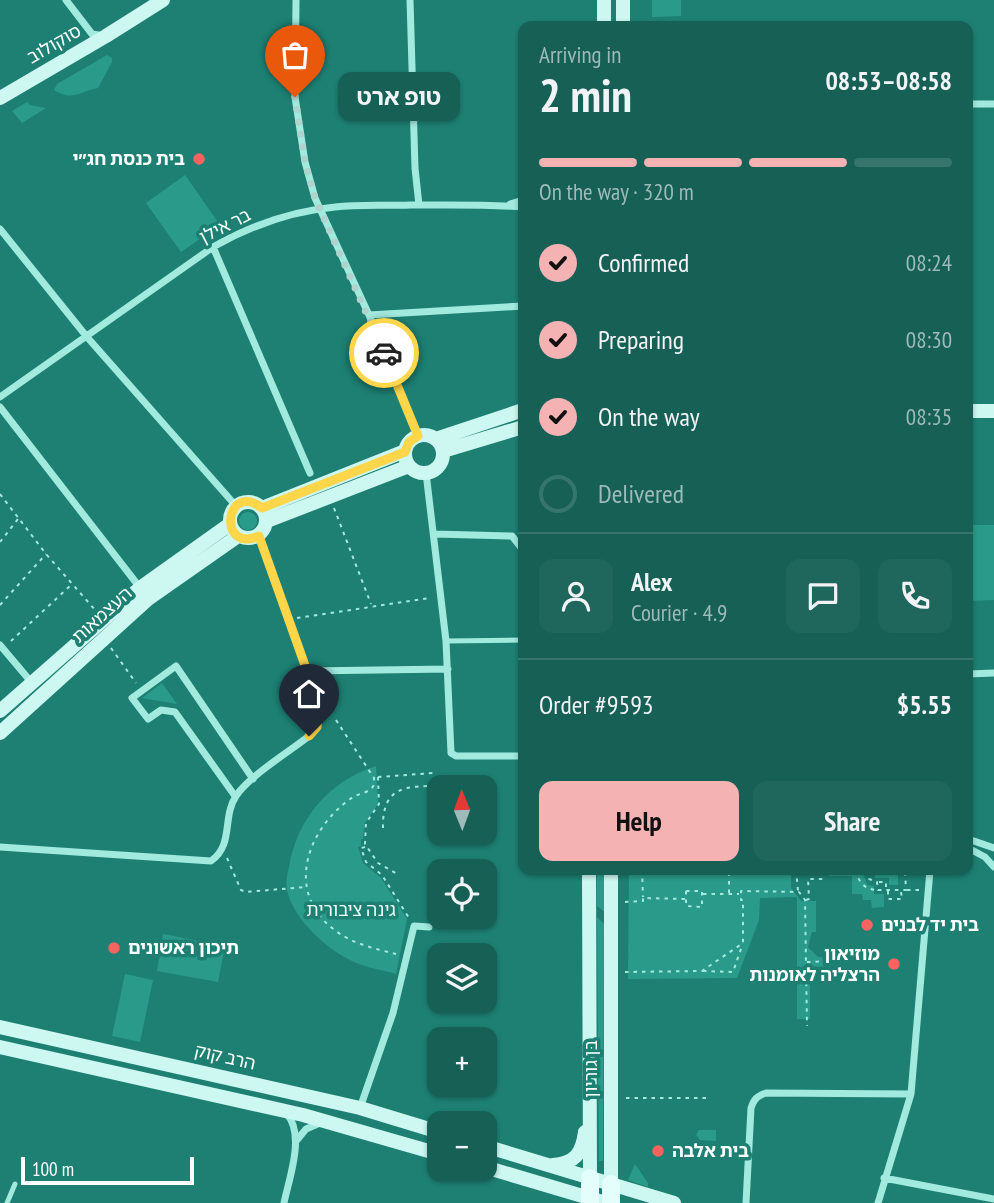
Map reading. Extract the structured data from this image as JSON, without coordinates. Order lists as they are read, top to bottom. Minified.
{"streets":{"main road":["בן גוריון"],"street":["סוקולוב","בר אילן","העצמאות","הרב קוק"]},"parks":["גינה ציבורית"],"places":["טופ ארט","בית כנסת חג״י","בית יד לבנים","תיכון ראשונים","מוזיאון הרצליה לאומנות","בית אלבה"],"scale_bar":"100 m","north":"top","page":{"heading":["2 min","Arriving in","08:53–08:58"],"panel":["Alex","Courier · 4.9","Order #9593","$5.55"],"bubble":"טופ ארט","bar":"On the way · 320 m","list":[["Confirmed","08:24"],["Preparing","08:30"],["On the way","08:35"],"Delivered"],"buttons":["Help","Share"],"map_buttons":["+","−"],"scale":"100 m"}}
